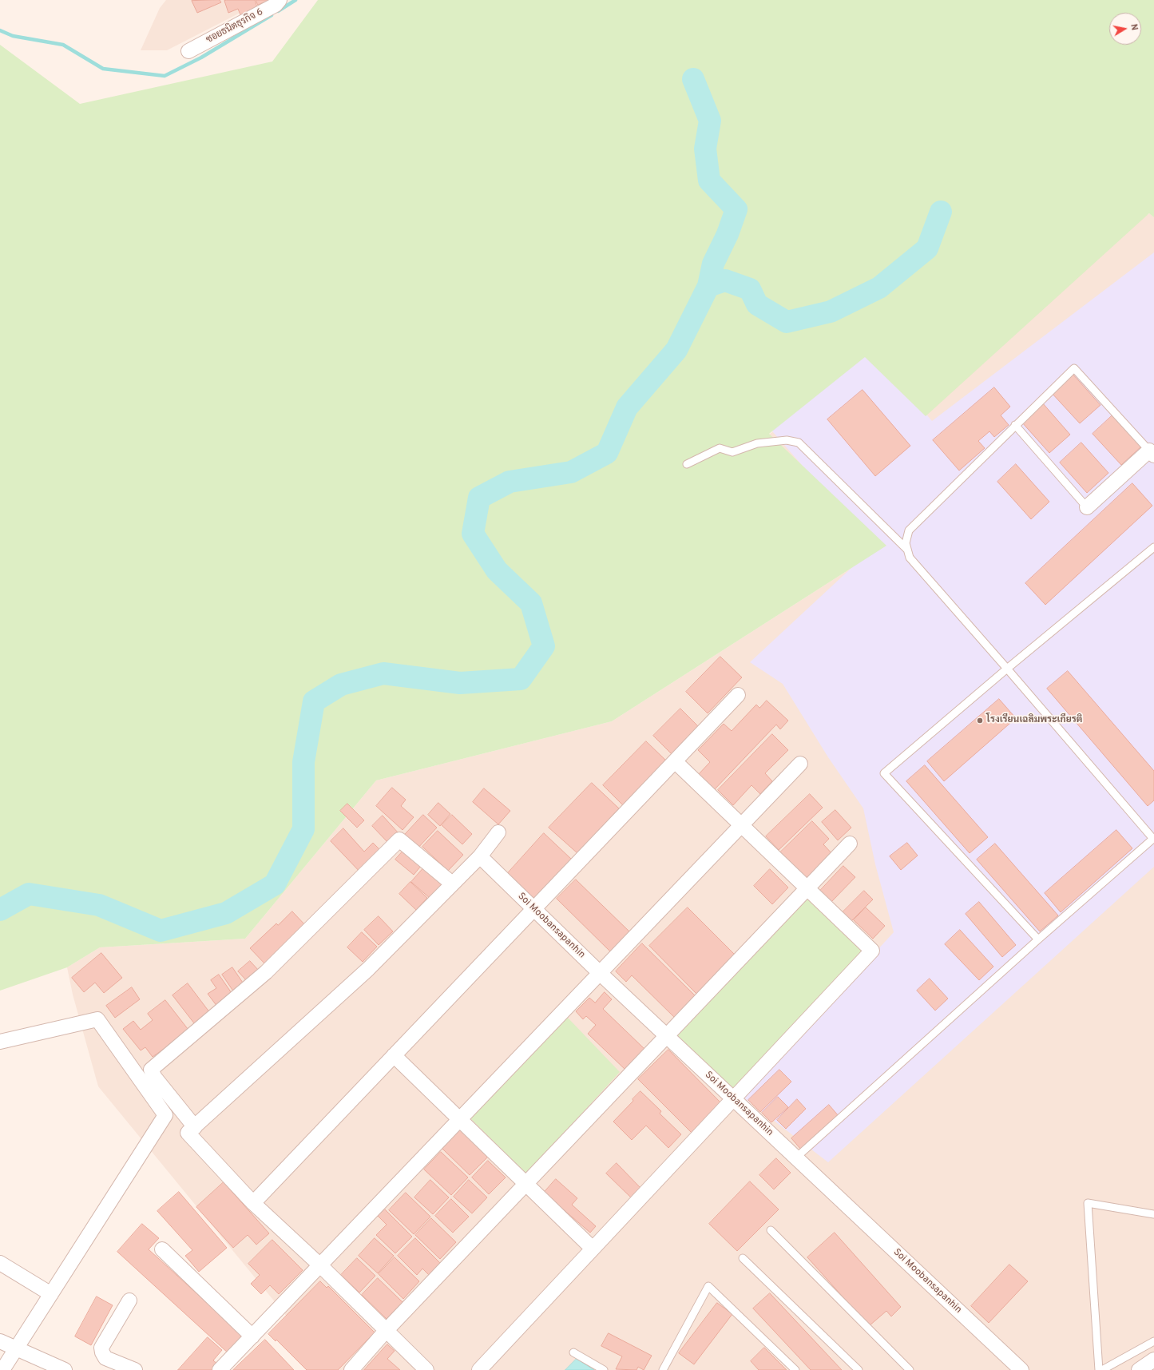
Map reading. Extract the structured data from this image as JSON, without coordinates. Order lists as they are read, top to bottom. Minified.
{"streets":{"street":["ซอยธนิตธุรกิจ 6","Soi Moobansapanhin"]},"places":["โรงเรียนเฉลิมพระเกียรติ"],"north":"right"}
